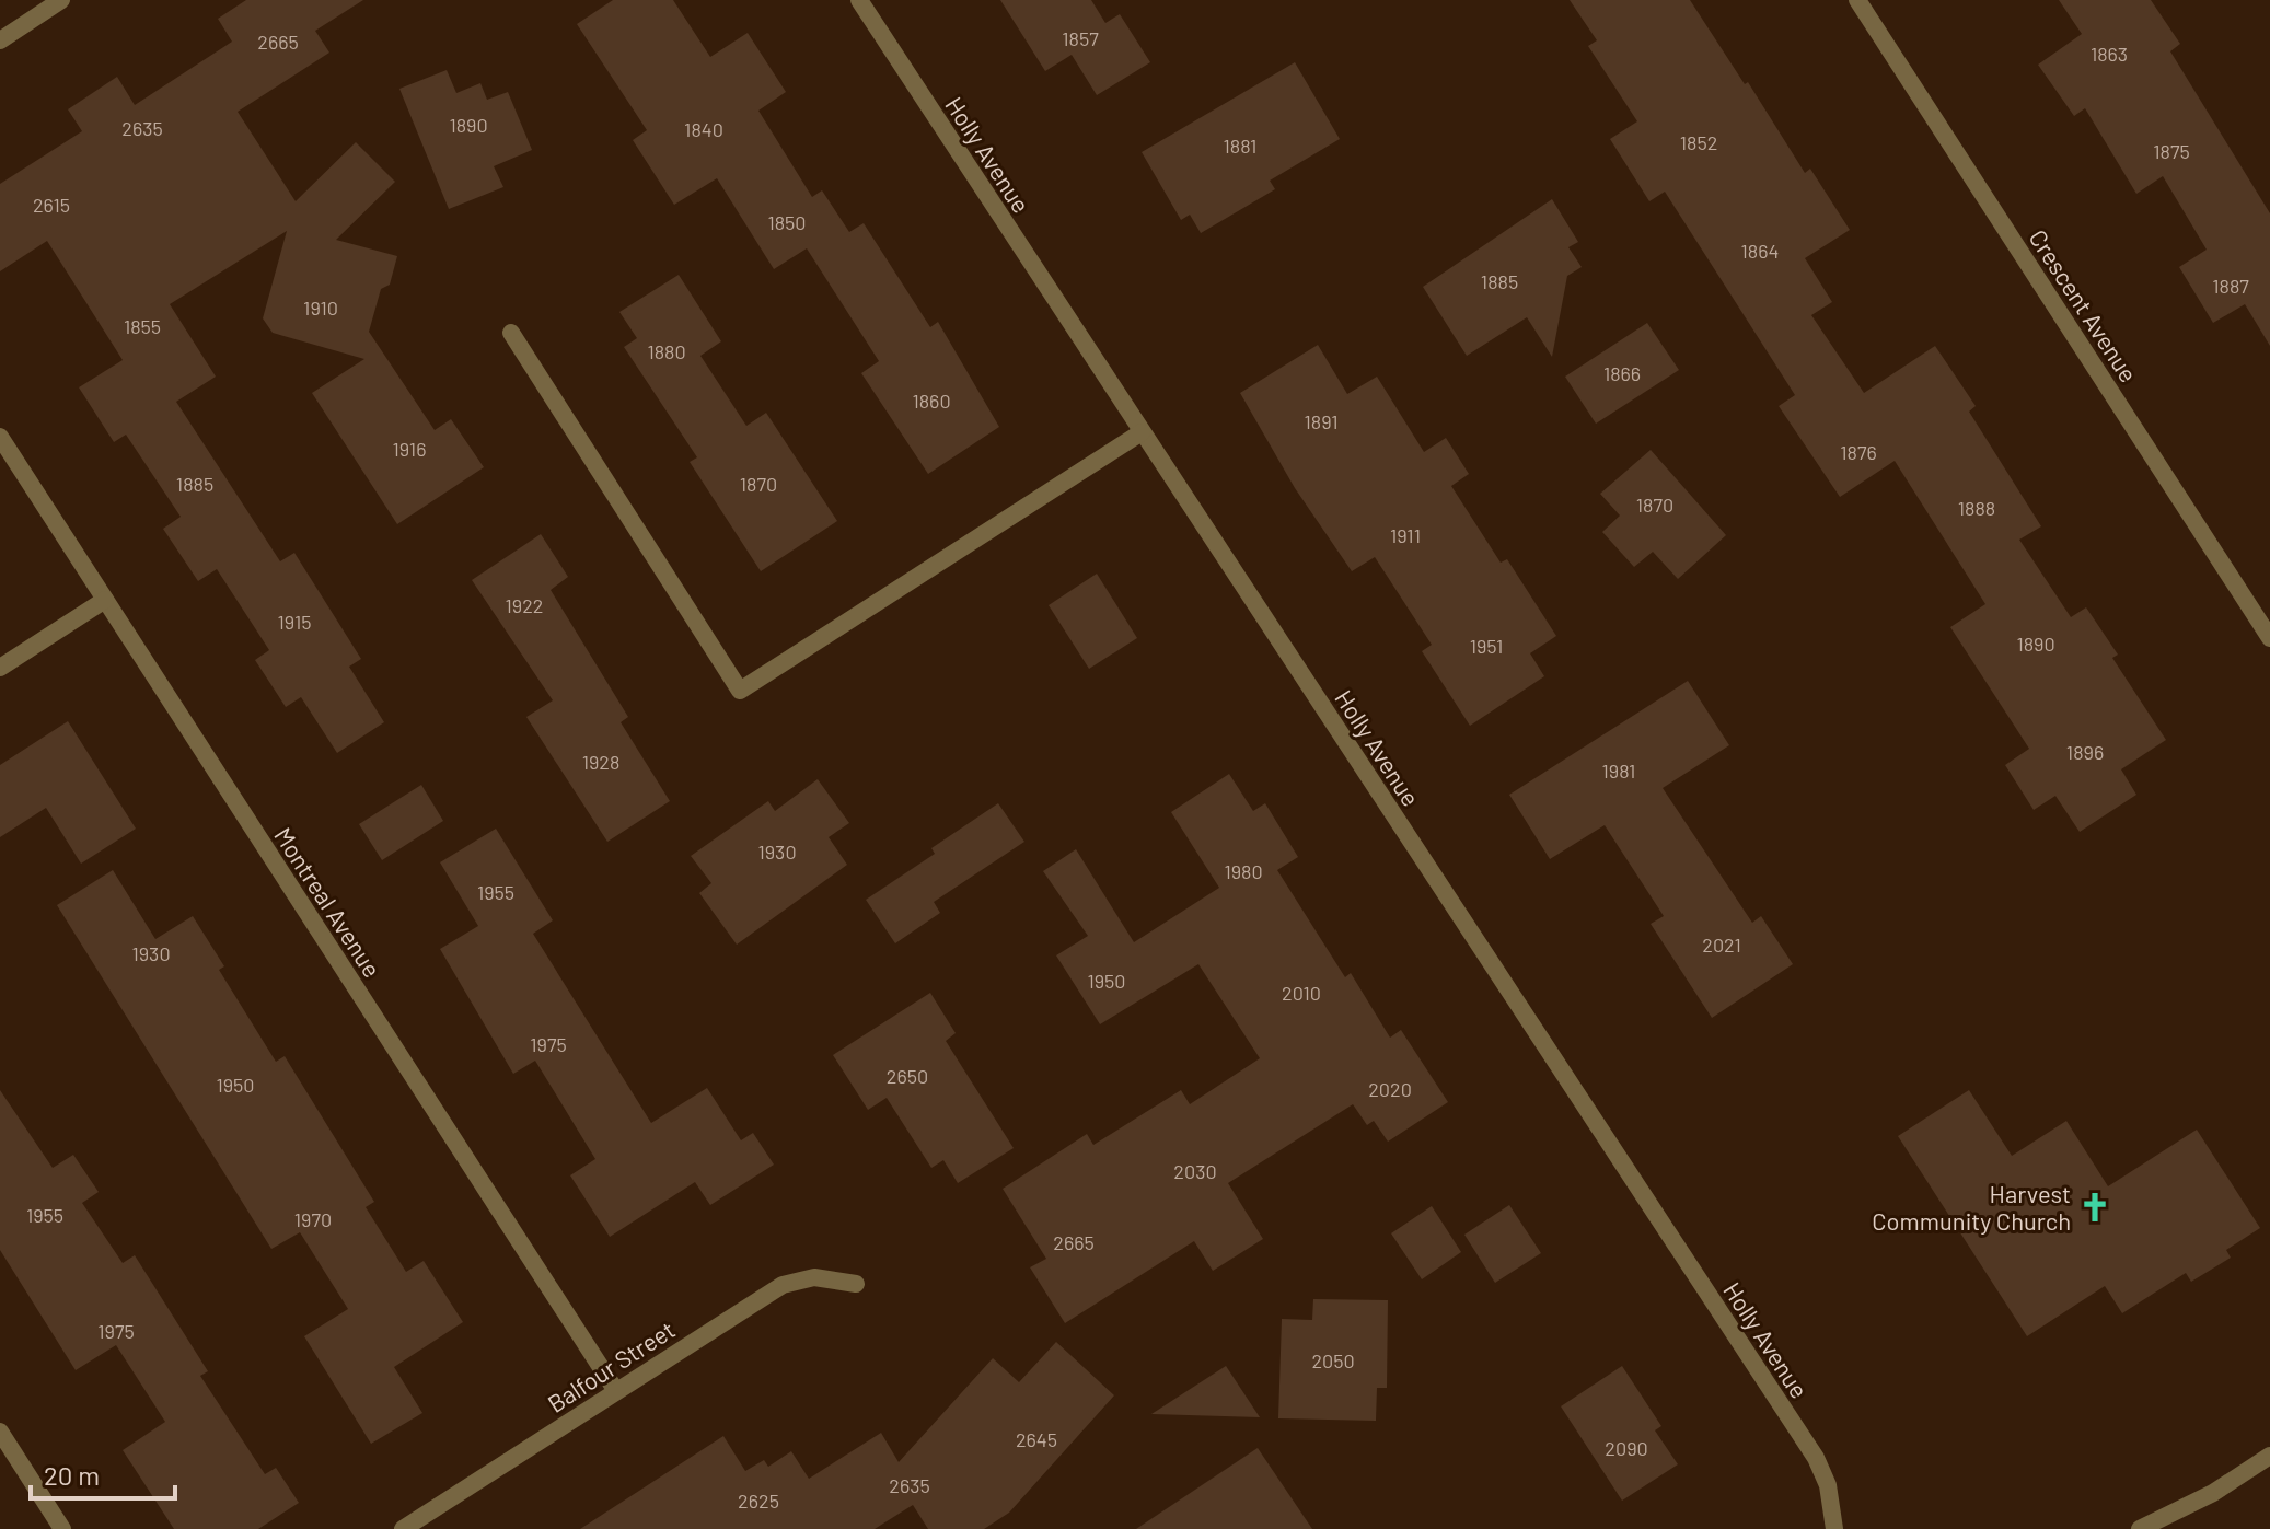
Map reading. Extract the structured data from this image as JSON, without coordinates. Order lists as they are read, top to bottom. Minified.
{"streets":{"street":["Holly Avenue","Crescent Avenue","Montreal Avenue","Balfour Street"]},"crossings":[["Montreal Avenue","Balfour Street"]],"places":{"church":["Harvest Community Church"]},"house_numbers":["1857","2665","1863","1890","2635","1840","1852","1881","1875","2615","1850","1864","1885","1887","1910","1855","1880","1866","1860","1891","1916","1876","1885","1870","1870","1888","1911","1922","1915","1890","1951","1896","1928","1981","1930","1980","1955","2021","1930","1950","2010","1975","2650","1950","2020","2030","1955","1970","2665","1975","2050","2645","2090","2635","2625"],"scale_bar":"20 m"}
